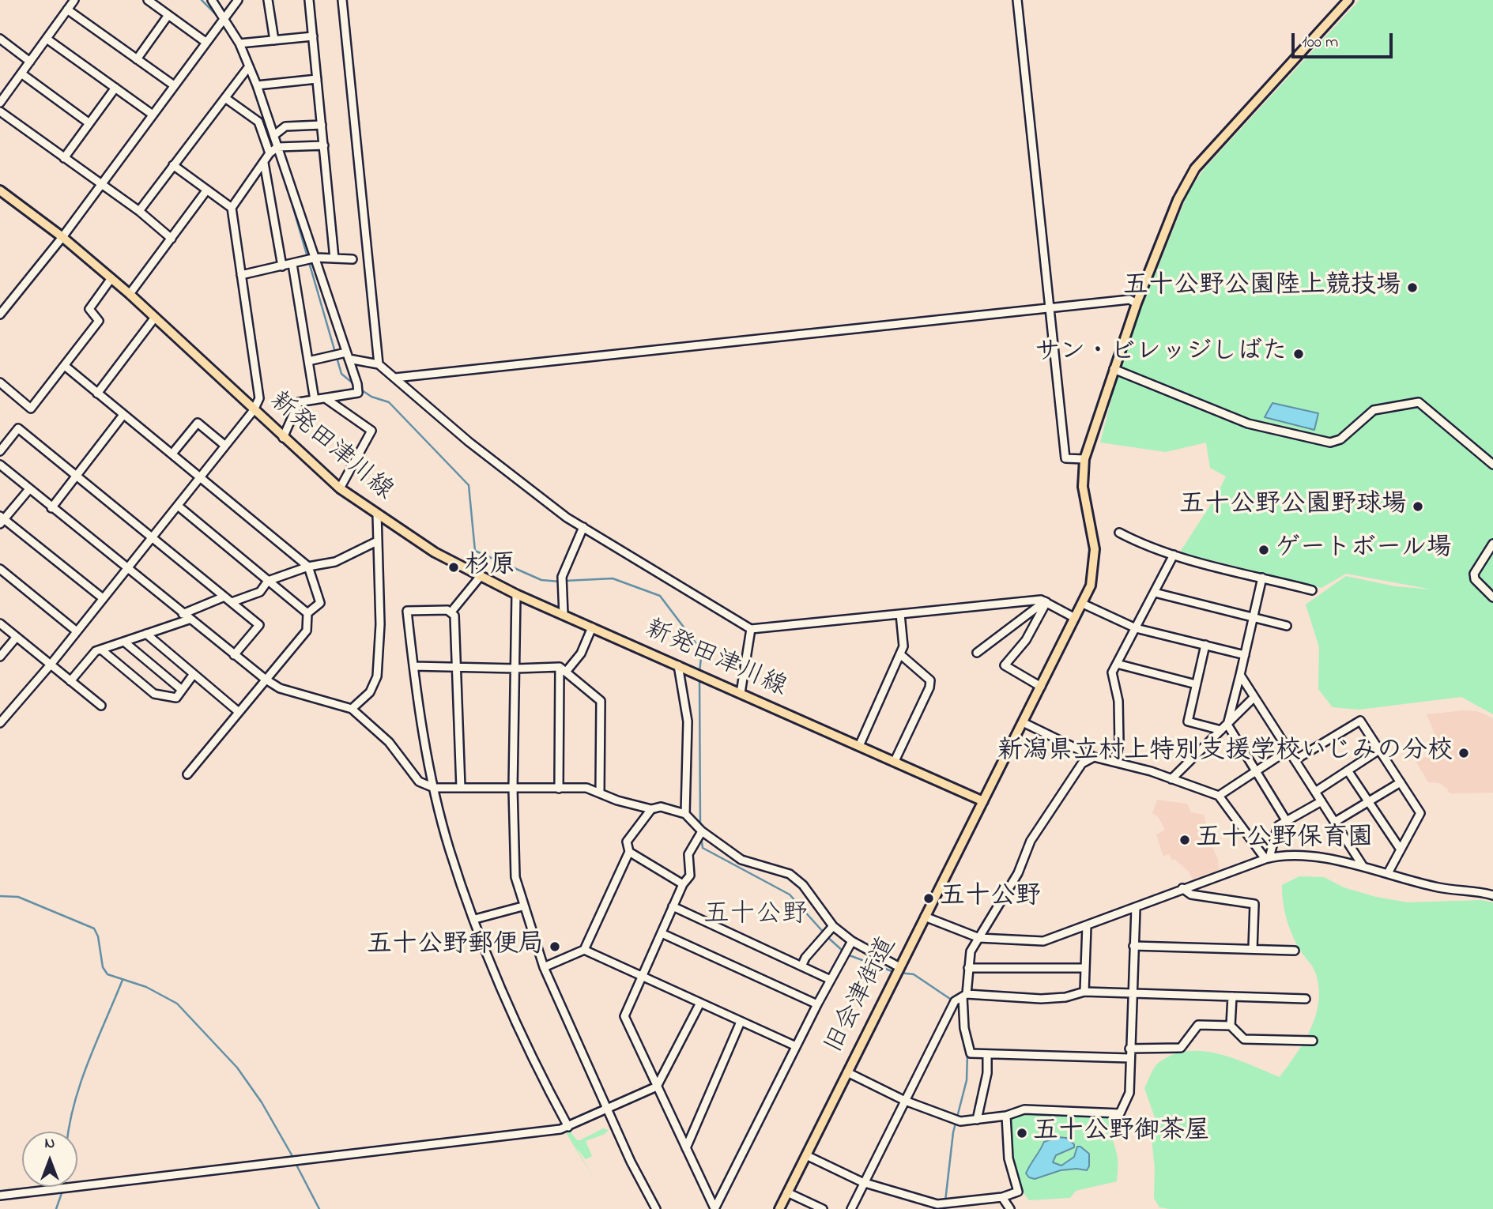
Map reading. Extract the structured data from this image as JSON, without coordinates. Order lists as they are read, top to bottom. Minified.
{"streets":{"main road":["新発田津川線","旧会津街道"]},"crossings":[["新発田津川線","旧会津街道"]],"districts":["五十公野"],"places":["五十公野公園陸上競技場","サン・ビレッジしばた","五十公野公園野球場","ゲートボール場","杉原","新潟県立村上特別支援学校いじみの分校","五十公野保育園","五十公野","五十公野郵便局","五十公野御茶屋"],"scale_bar":"100 m","north":"top"}
